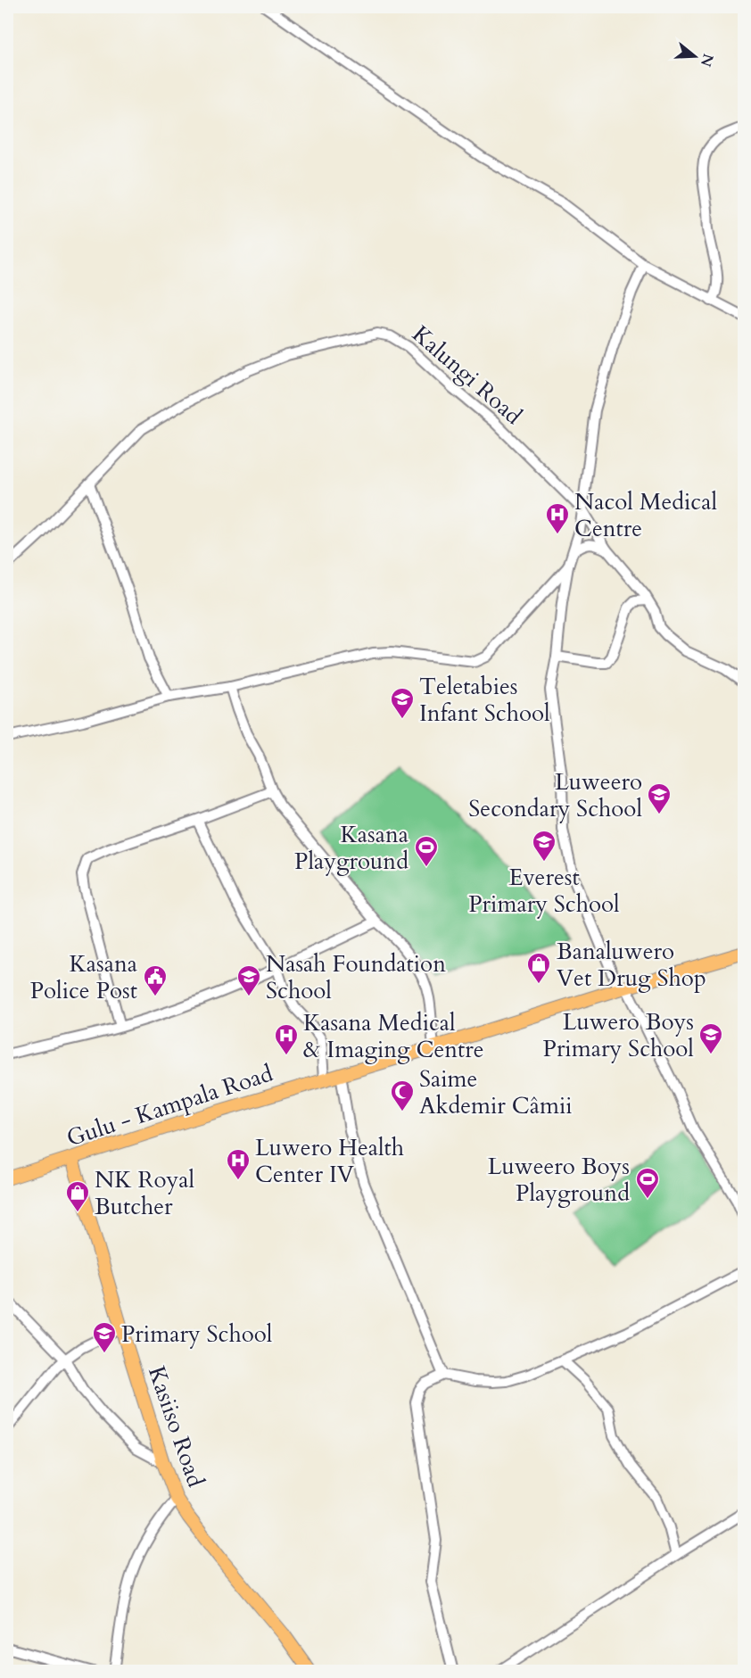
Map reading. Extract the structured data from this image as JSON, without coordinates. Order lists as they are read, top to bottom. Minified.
{"streets":{"main road":["Gulu - Kampala Road","Kasiiso Road"],"street":["Kalungi Road"]},"crossings":[["Gulu - Kampala Road","Kasiiso Road"]],"places":{"hospital":["Nacol Medical Centre","Kasana Medical & Imaging Centre","Luwero Health Center IV"],"school or university":["Teletabies Infant School","Luweero Secondary School","Everest Primary School","Nasah Foundation School","Luwero Boys Primary School","Primary School"],"sports":["Kasana Playground","Luweero Boys Playground"],"shop":["Banaluwero Vet Drug Shop","NK Royal Butcher"],"public building":["Kasana Police Post"],"mosque":["Saime Akdemir Câmii"]},"north":"right"}
